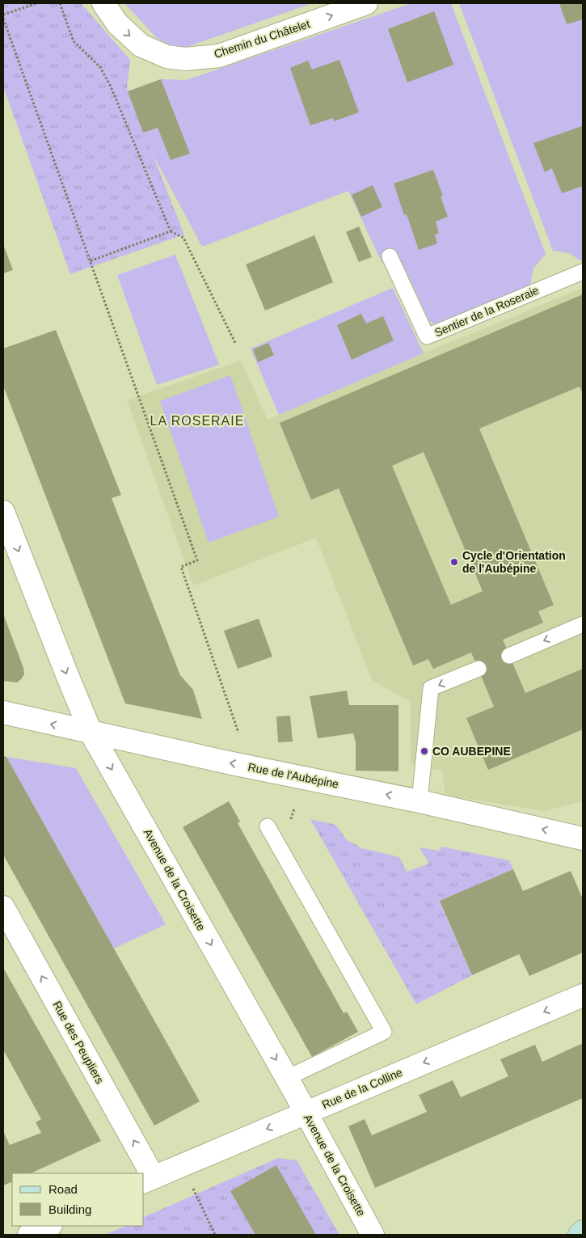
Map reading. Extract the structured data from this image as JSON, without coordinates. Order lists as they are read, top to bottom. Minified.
{"streets":{"street":["Chemin du Châtelet","Rue de l'Aubépine","Avenue de la Croisette","Rue des Peupliers","Rue de la Colline"],"lane":["Sentier de la Roseraie"]},"crossings":[["Rue de l'Aubépine","Avenue de la Croisette"],["Avenue de la Croisette","Rue de la Colline"],["Rue des Peupliers","Rue de la Colline"]],"one_way":["Chemin du Châtelet","Rue de l'Aubépine","Avenue de la Croisette","Rue des Peupliers","Rue de la Colline"],"districts":["LA ROSERAIE"],"places":["Cycle d'Orientation de l'Aubépine","CO AUBEPINE"],"legend":["Road","Building"]}
